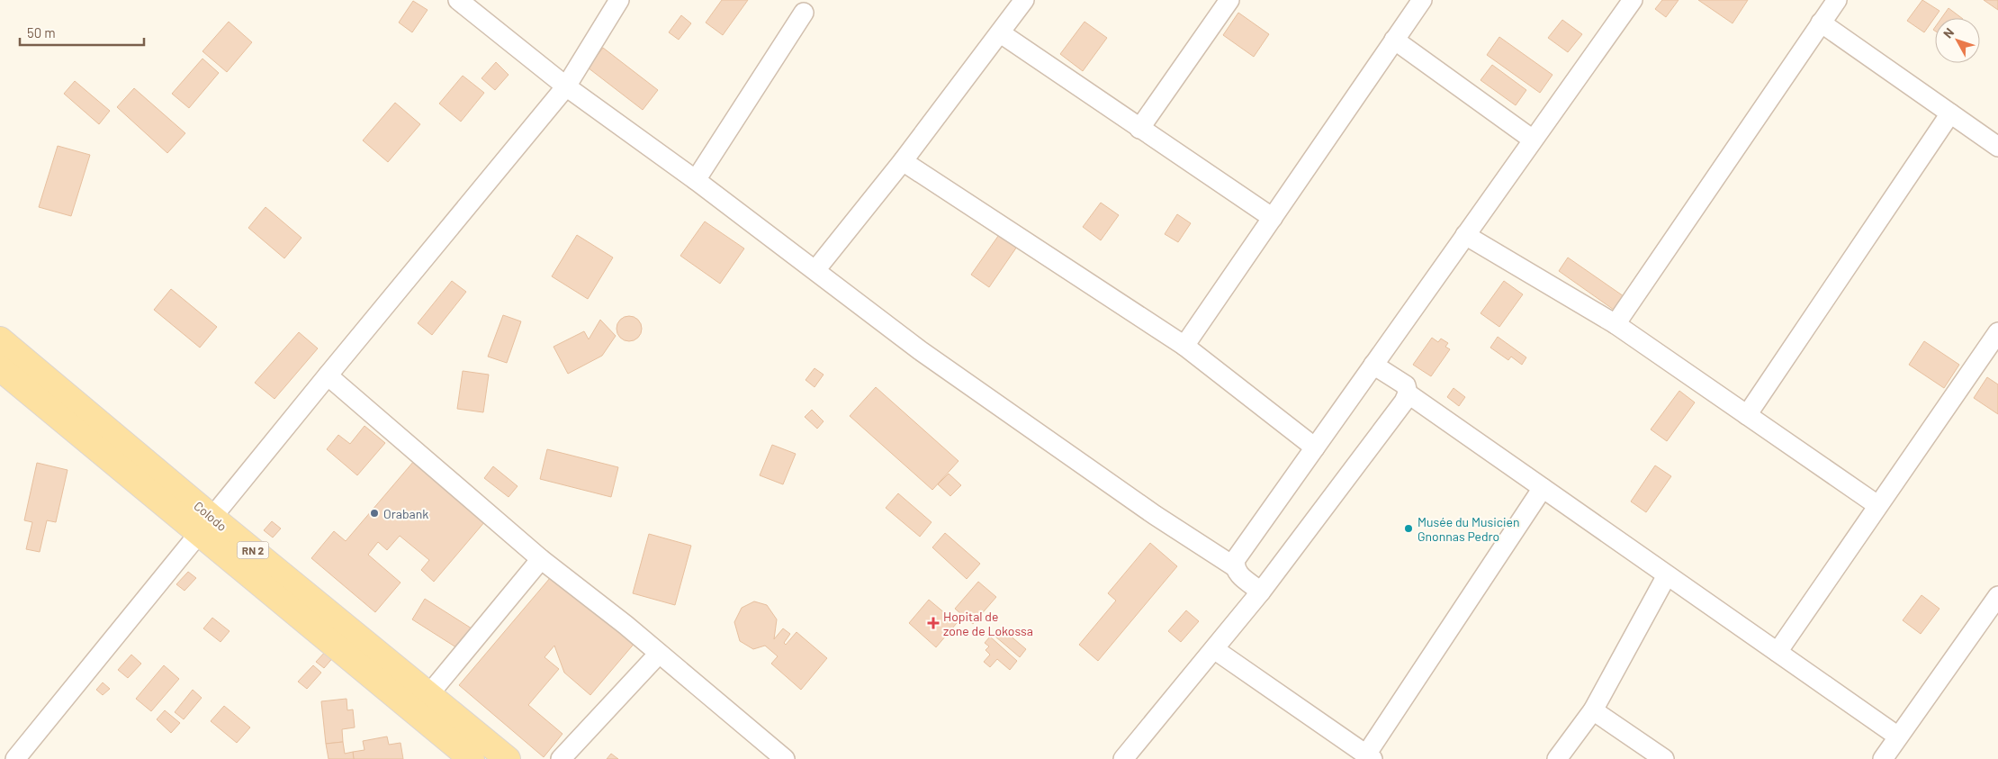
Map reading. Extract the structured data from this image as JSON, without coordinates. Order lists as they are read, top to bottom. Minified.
{"streets":{"main road":["Colodo","RN 2"]},"places":{"other":["Orabank","Musée du Musicien Gnonnas Pedro"],"health":["Hopital de zone de Lokossa"]},"scale_bar":"50 m","north":"top left"}
